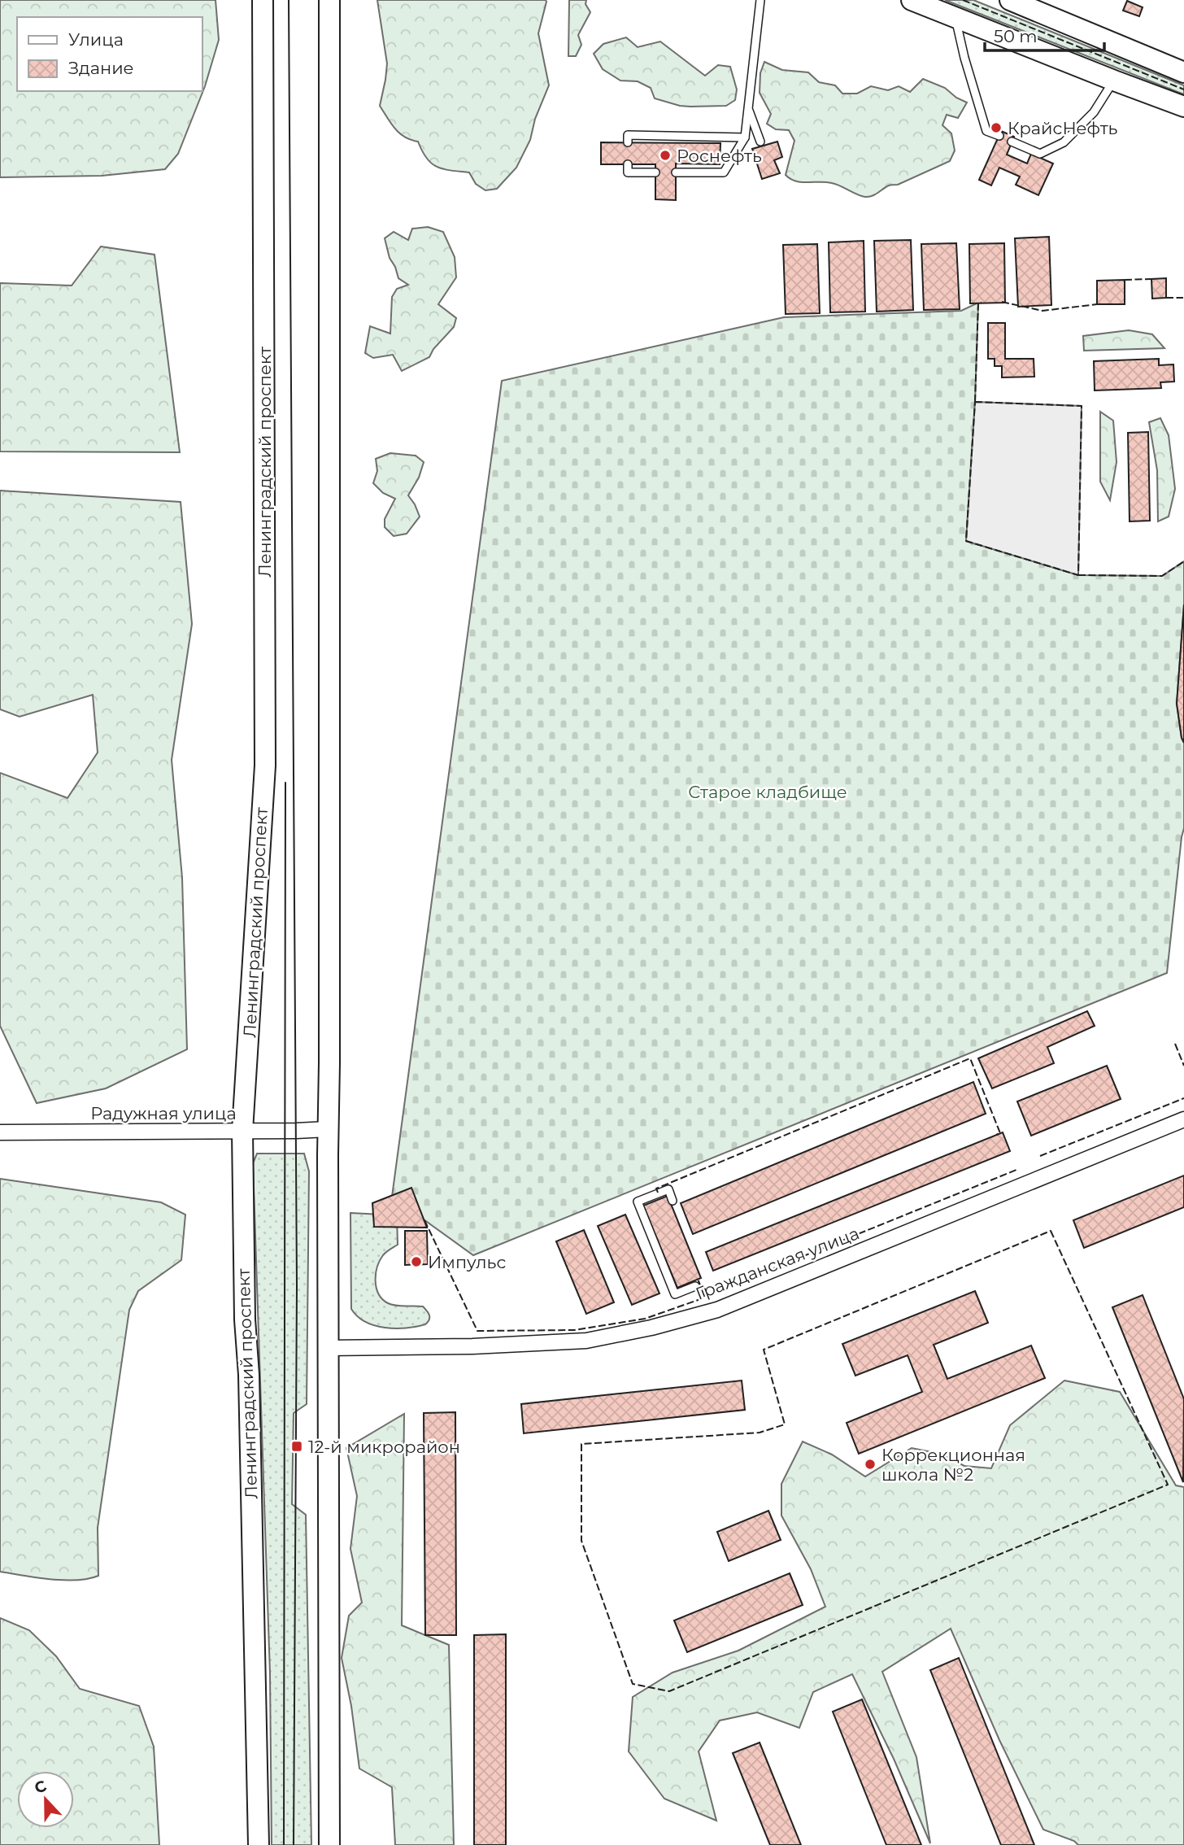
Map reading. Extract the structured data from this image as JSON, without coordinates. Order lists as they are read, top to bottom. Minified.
{"streets":{"main road":["Ленинградский проспект"],"street":["Радужная улица","Гражданская улица"]},"crossings":[["Ленинградский проспект","Радужная улица"]],"parks":["Старое кладбище"],"places":{"other":["КрайсНефть","Роснефть","Импульс","Коррекционная школа №2"],"transit":["12-й микрорайон"]},"legend":["Улица","Здание"],"scale_bar":"50 m","north":"top"}
